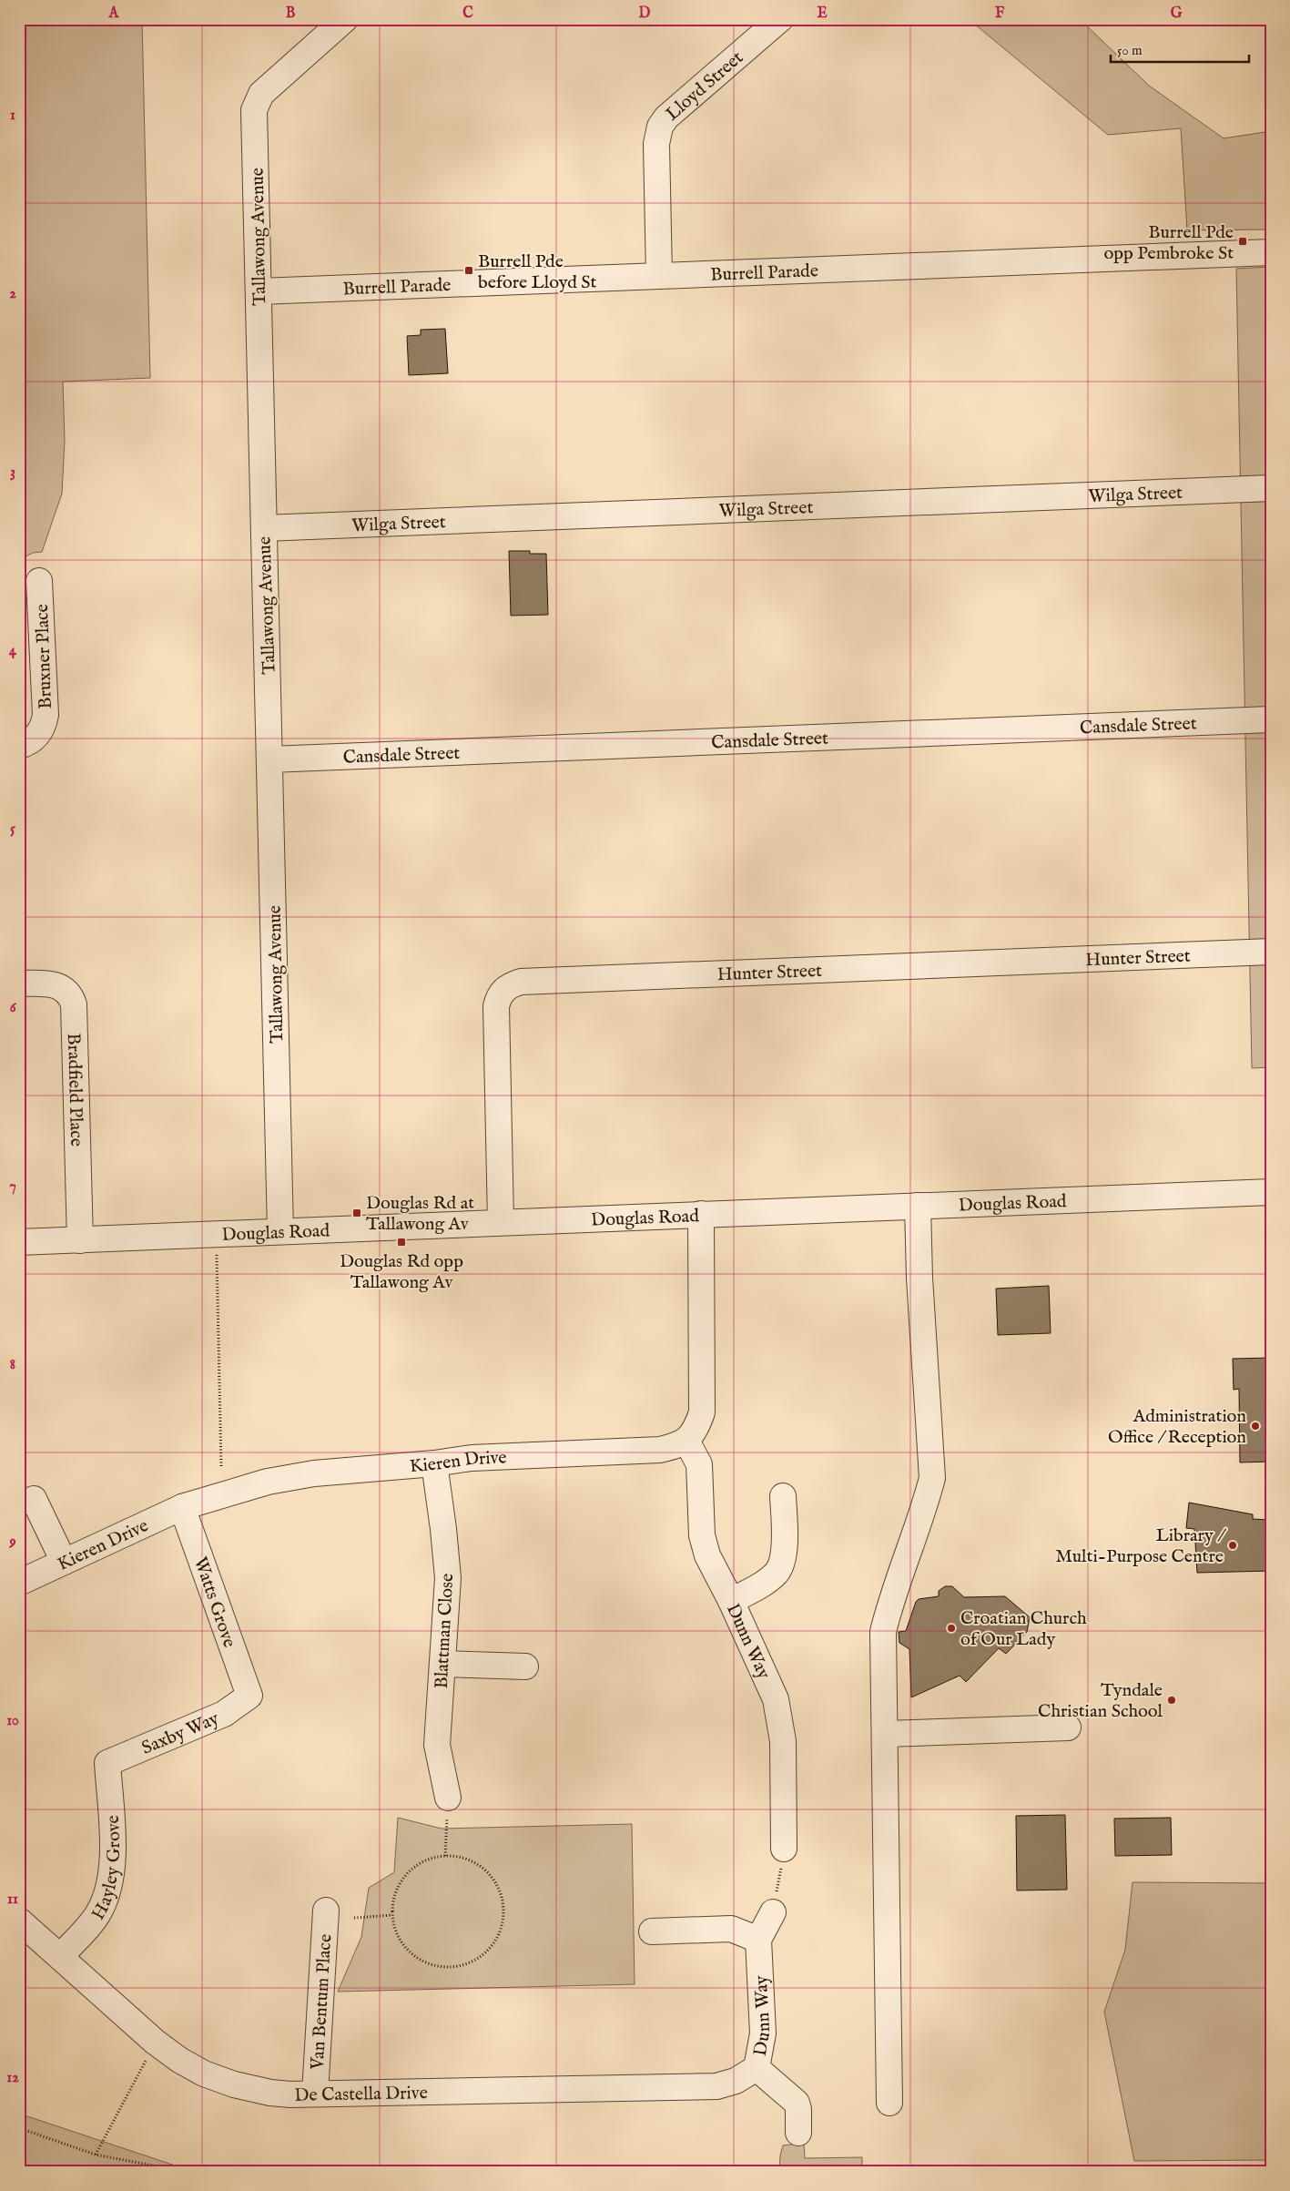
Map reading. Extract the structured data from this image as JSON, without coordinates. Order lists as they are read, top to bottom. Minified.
{"streets":{"street":["Lloyd Street","Tallawong Avenue","Burrell Parade","Wilga Street","Bruxner Place","Cansdale Street","Hunter Street","Bradfield Place","Douglas Road","Kieren Drive","Watts Grove","Blattman Close","Dunn Way","Saxby Way","Hayley Grove","Van Bentum Place","De Castella Drive"]},"crossings":[["Lloyd Street","Burrell Parade"],["Tallawong Avenue","Burrell Parade"],["Tallawong Avenue","Wilga Street"],["Tallawong Avenue","Cansdale Street"],["Tallawong Avenue","Douglas Road"],["Hunter Street","Douglas Road"],["Bradfield Place","Douglas Road"],["Kieren Drive","Watts Grove"],["Kieren Drive","Blattman Close"],["Kieren Drive","Dunn Way"],["Watts Grove","Saxby Way"],["Dunn Way","De Castella Drive"],["Saxby Way","Hayley Grove"],["Hayley Grove","De Castella Drive"],["Van Bentum Place","De Castella Drive"]],"places":{"transit":["Burrell Pde opp Pembroke St","Burrell Pde before Lloyd St","Douglas Rd at Tallawong Av","Douglas Rd opp Tallawong Av"],"other":["Administration Office / Reception","Library / Multi-Purpose Centre","Croatian Church of Our Lady","Tyndale Christian School"]},"scale_bar":"50 m","grid":{"columns":["A","B","C","D","E","F","G"],"rows":["1","2","3","4","5","6","7","8","9","10","11","12"]}}
